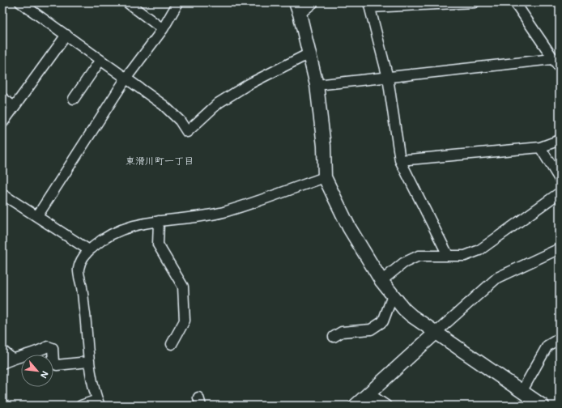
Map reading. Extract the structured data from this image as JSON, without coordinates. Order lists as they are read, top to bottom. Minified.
{"districts":["東滑川町一丁目"],"north":"bottom right"}
